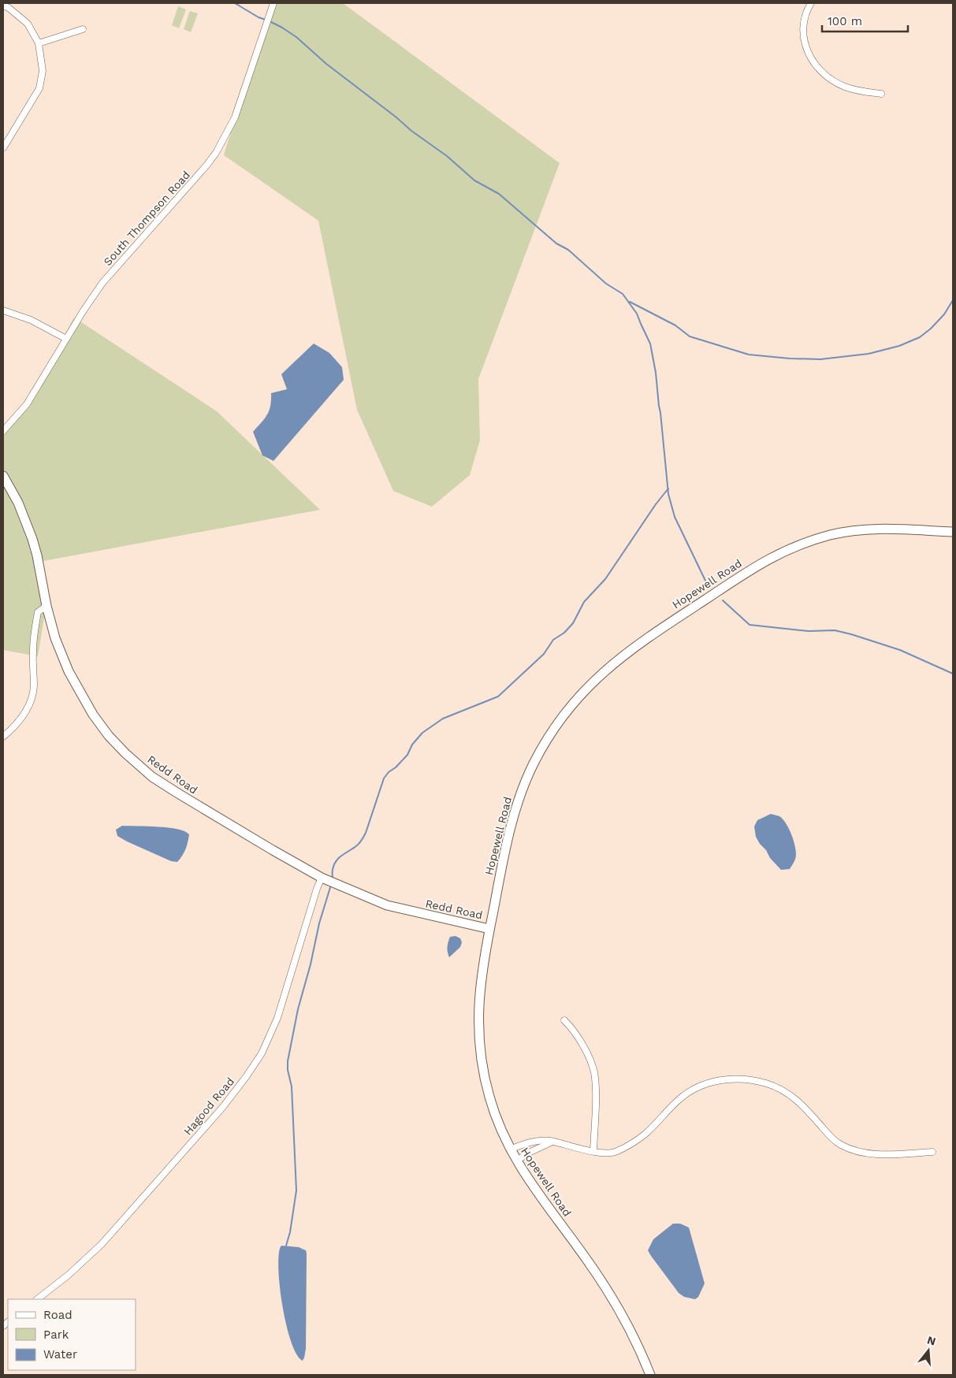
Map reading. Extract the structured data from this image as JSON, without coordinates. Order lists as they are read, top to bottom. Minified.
{"streets":{"street":["South Thompson Road","Hopewell Road","Redd Road","Hagood Road"]},"crossings":[["Hopewell Road","Redd Road"],["Redd Road","Hagood Road"]],"legend":["Road","Park","Water"],"scale_bar":"100 m","north":"top"}
